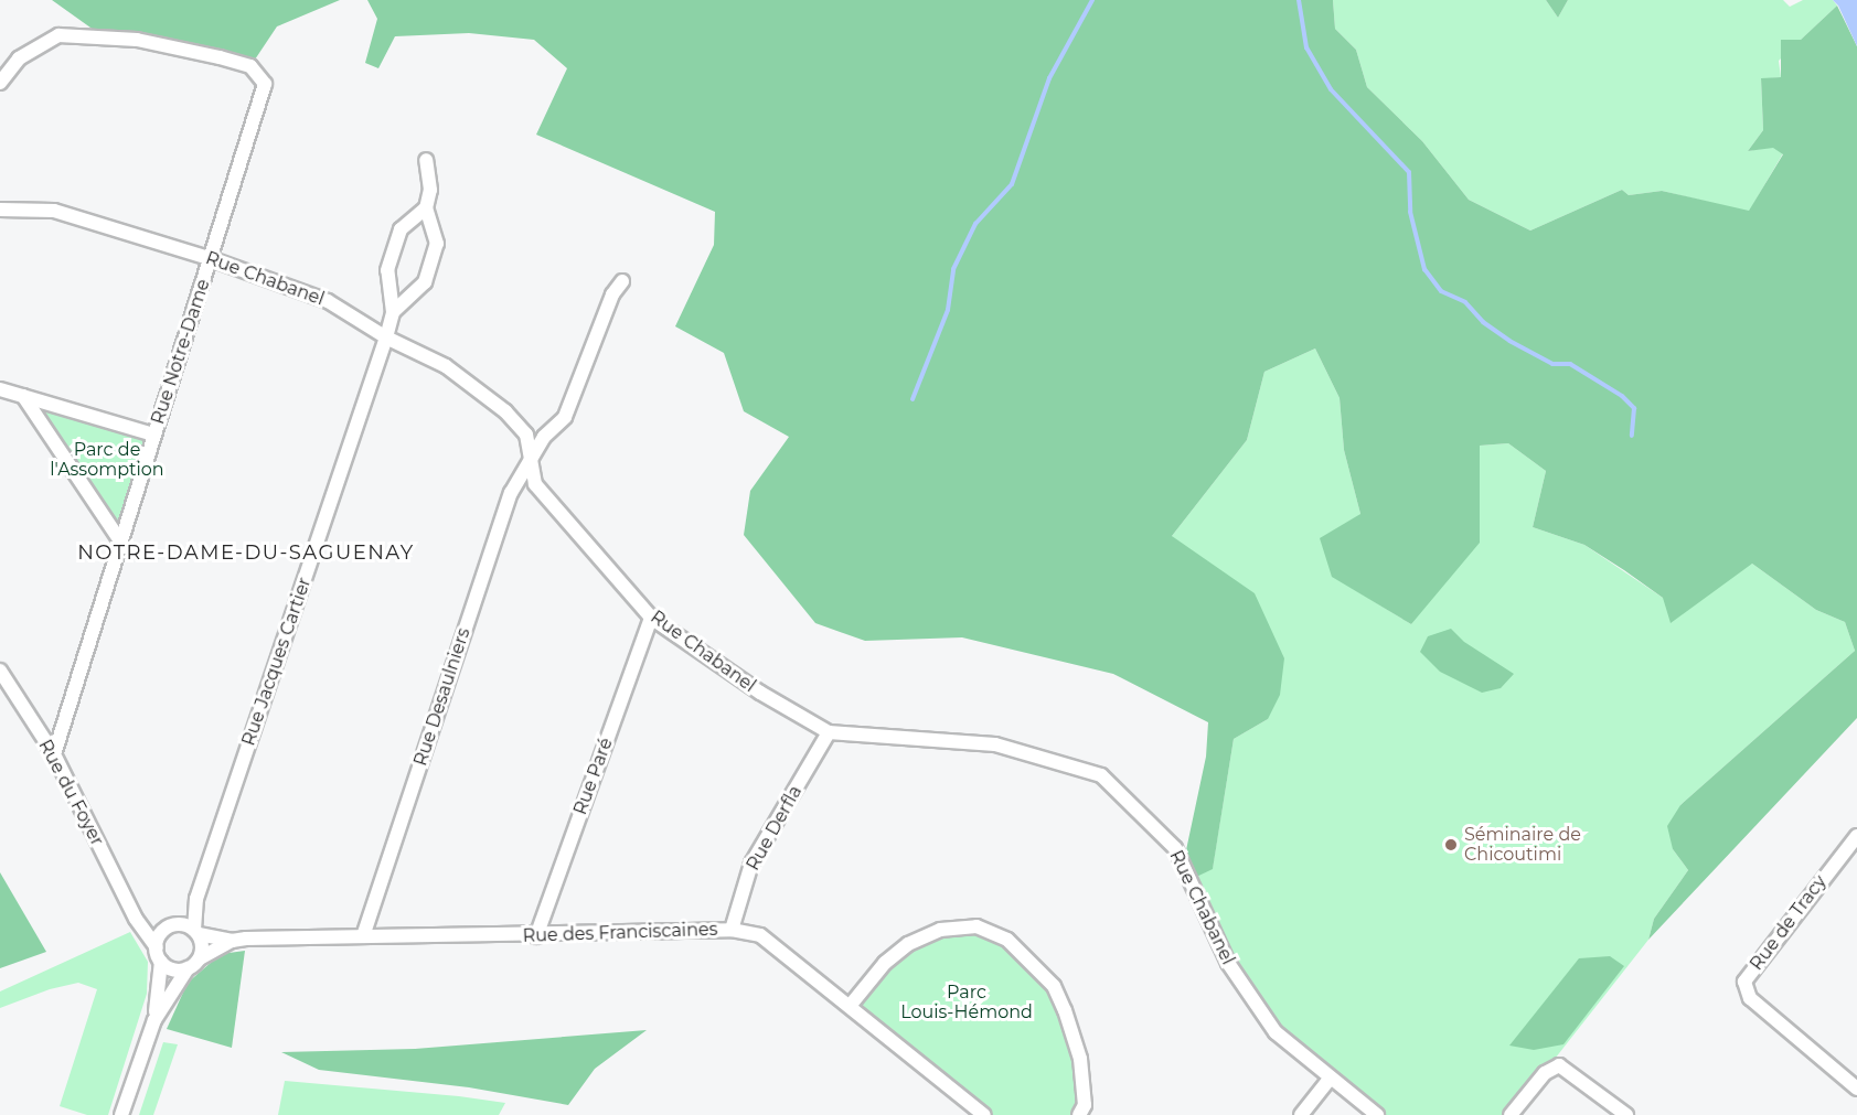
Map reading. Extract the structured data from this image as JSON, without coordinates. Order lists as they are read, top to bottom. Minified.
{"streets":{"street":["Rue Chabanel","Rue Notre-Dame","Rue Jacques Cartier","Rue Desaulniers","Rue Paré","Rue du Foyer","Rue Derfla","Rue de Tracy","Rue des Franciscaines"]},"crossings":[["Rue Chabanel","Rue Notre-Dame"],["Rue Chabanel","Rue Jacques Cartier"],["Rue Chabanel","Rue Desaulniers"],["Rue Chabanel","Rue Paré"],["Rue Chabanel","Rue Derfla"],["Rue Notre-Dame","Rue du Foyer"],["Rue Jacques Cartier","Rue du Foyer"],["Rue Jacques Cartier","Rue des Franciscaines"],["Rue Desaulniers","Rue des Franciscaines"],["Rue Paré","Rue des Franciscaines"],["Rue du Foyer","Rue des Franciscaines"],["Rue Derfla","Rue des Franciscaines"]],"districts":["NOTRE-DAME-DU-SAGUENAY"],"parks":["Parc de l'Assomption","Parc Louis-Hémond"],"places":["Séminaire de Chicoutimi"]}
